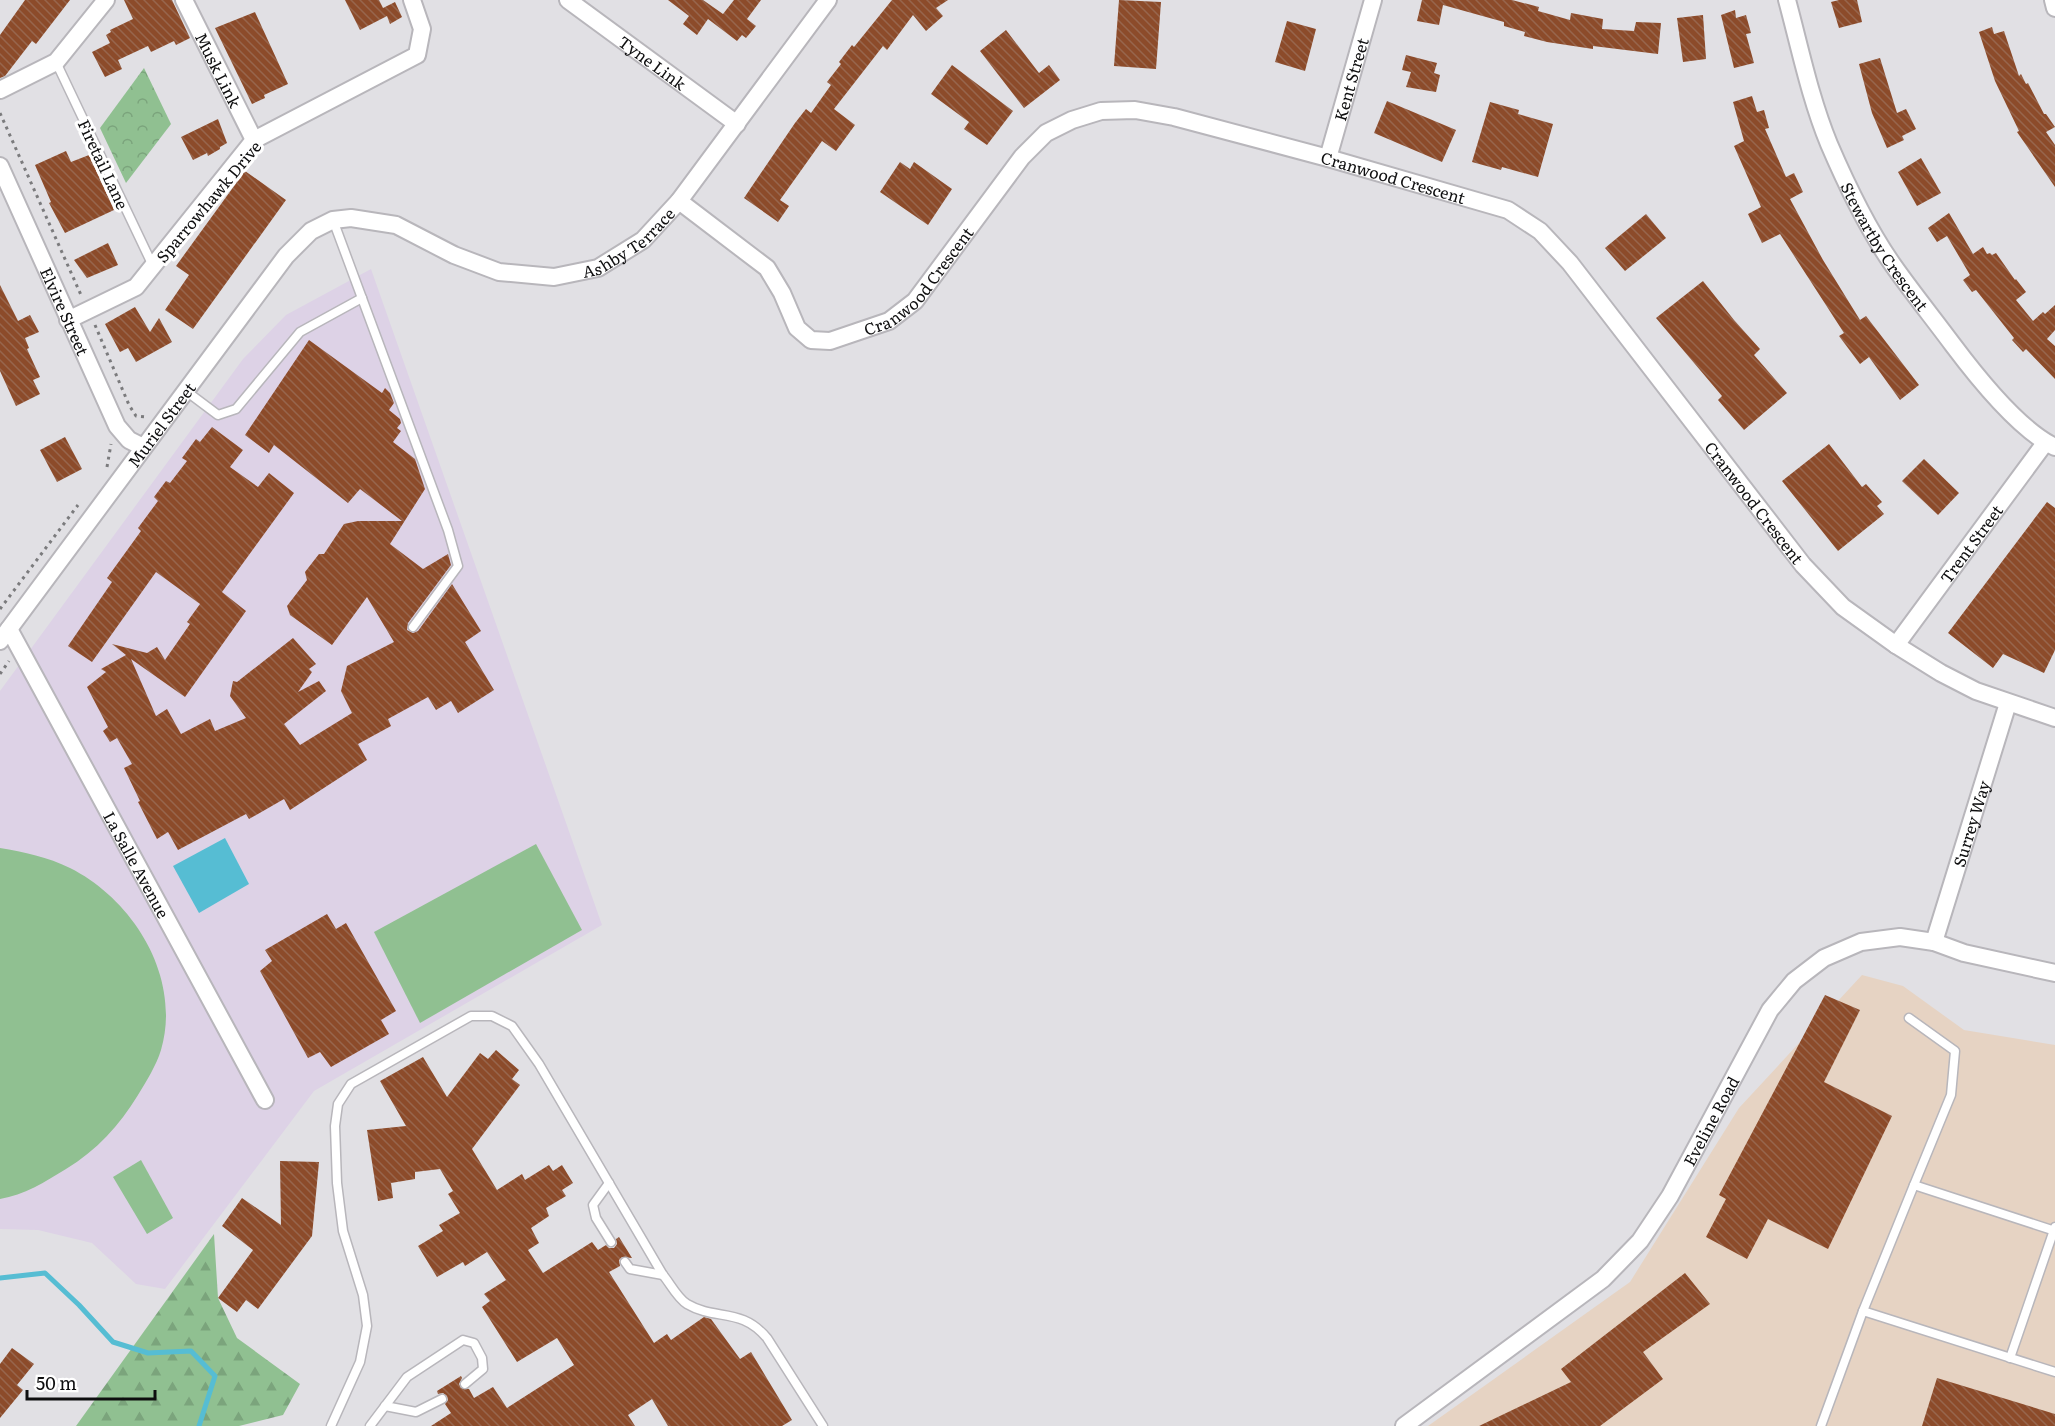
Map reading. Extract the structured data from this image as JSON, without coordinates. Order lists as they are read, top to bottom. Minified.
{"streets":{"street":["Tyne Link","Musk Link","Kent Street","Cranwood Crescent","Sparrowhawk Drive","Ashby Terrace","Stewartby Crescent","Elvire Street","Muriel Street","Trent Street","Surrey Way","La Salle Avenue","Eveline Road"],"lane":["Firetail Lane"]},"crossings":[["Tyne Link","Ashby Terrace"],["Musk Link","Sparrowhawk Drive"],["Kent Street","Cranwood Crescent"],["Firetail Lane","Sparrowhawk Drive"],["Cranwood Crescent","Ashby Terrace"],["Cranwood Crescent","Trent Street"],["Cranwood Crescent","Surrey Way"],["Sparrowhawk Drive","Elvire Street"],["Ashby Terrace","Muriel Street"],["Stewartby Crescent","Trent Street"],["Elvire Street","Muriel Street"],["Muriel Street","La Salle Avenue"],["Surrey Way","Eveline Road"]],"scale_bar":"50 m"}
